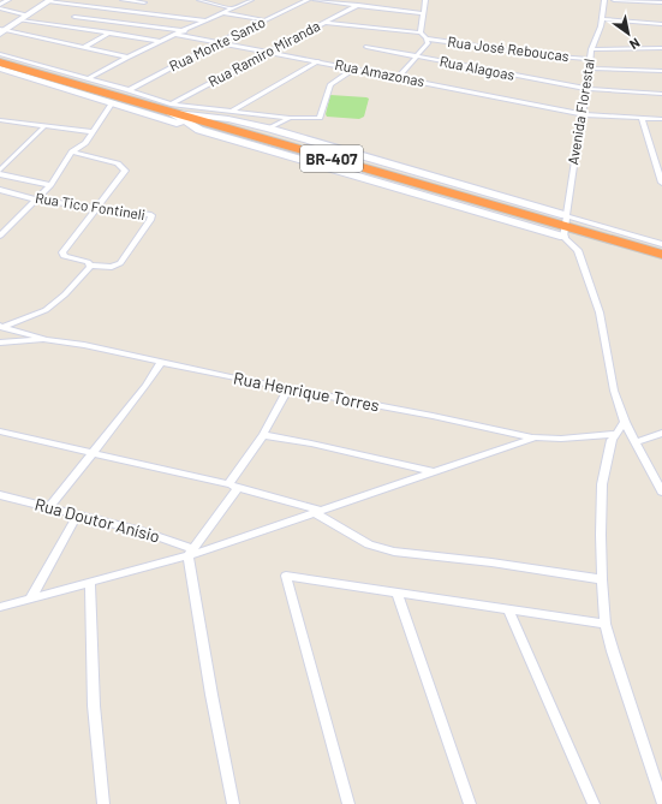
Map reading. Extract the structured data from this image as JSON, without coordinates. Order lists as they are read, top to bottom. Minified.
{"streets":{"highway":["BR-407"],"street":["Rua Monte Santo","Rua José Reboucas","Rua Ramiro Miranda","Rua Alagoas","Rua Amazonas","Avenida Florestal","Rua Tico Fontineli","Rua Henrique Torres","Rua Doutor Anísio"]},"crossings":[["Rua Monte Santo","Rua Amazonas"],["Rua José Reboucas","Avenida Florestal"],["Rua Ramiro Miranda","Rua Amazonas"],["Rua Ramiro Miranda","BR-407"],["Rua Alagoas","Avenida Florestal"],["Rua Amazonas","Avenida Florestal"],["Avenida Florestal","BR-407"]],"north":"bottom right"}
